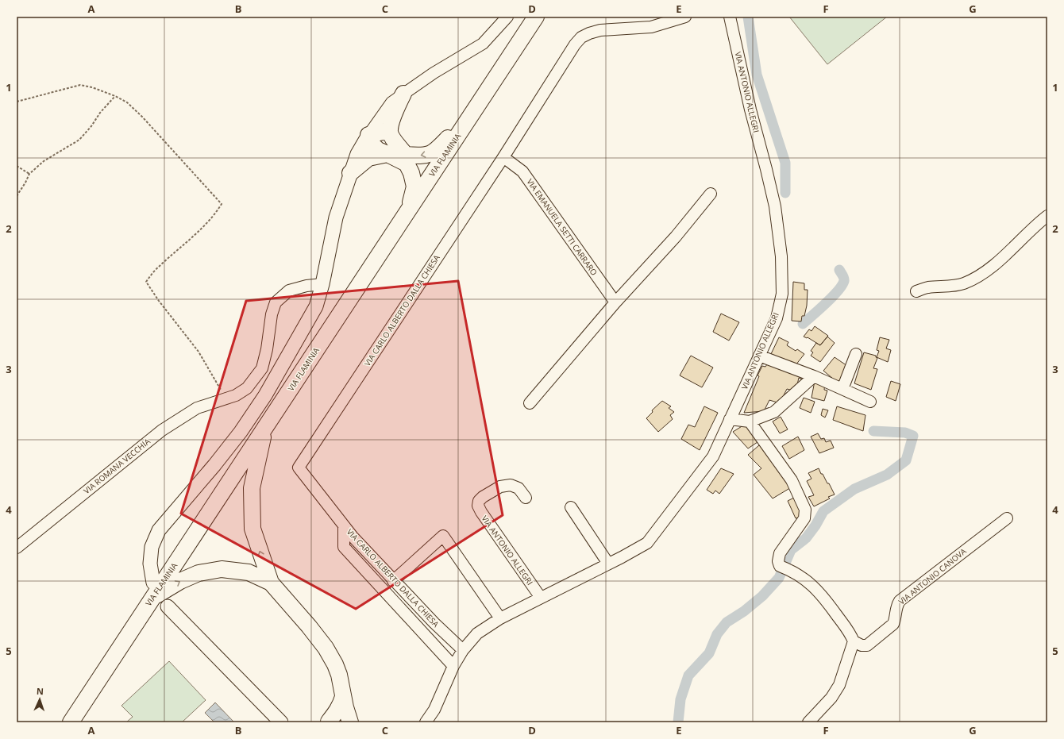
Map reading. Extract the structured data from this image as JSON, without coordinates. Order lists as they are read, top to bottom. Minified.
{"streets":{"highway":["VIA FLAMINIA"],"street":["VIA ANTONIO ALLEGRI","VIA EMANUELA SETTI CARRARO","VIA CARLO ALBERTO DALLA CHIESA","VIA ROMANA VECCHIA","VIA ANTONIO CANOVA"]},"crossings":[["VIA ANTONIO ALLEGRI","VIA CARLO ALBERTO DALLA CHIESA"],["VIA EMANUELA SETTI CARRARO","VIA CARLO ALBERTO DALLA CHIESA"]],"north":"top","grid":{"columns":["A","B","C","D","E","F","G"],"rows":["1","2","3","4","5"]}}
